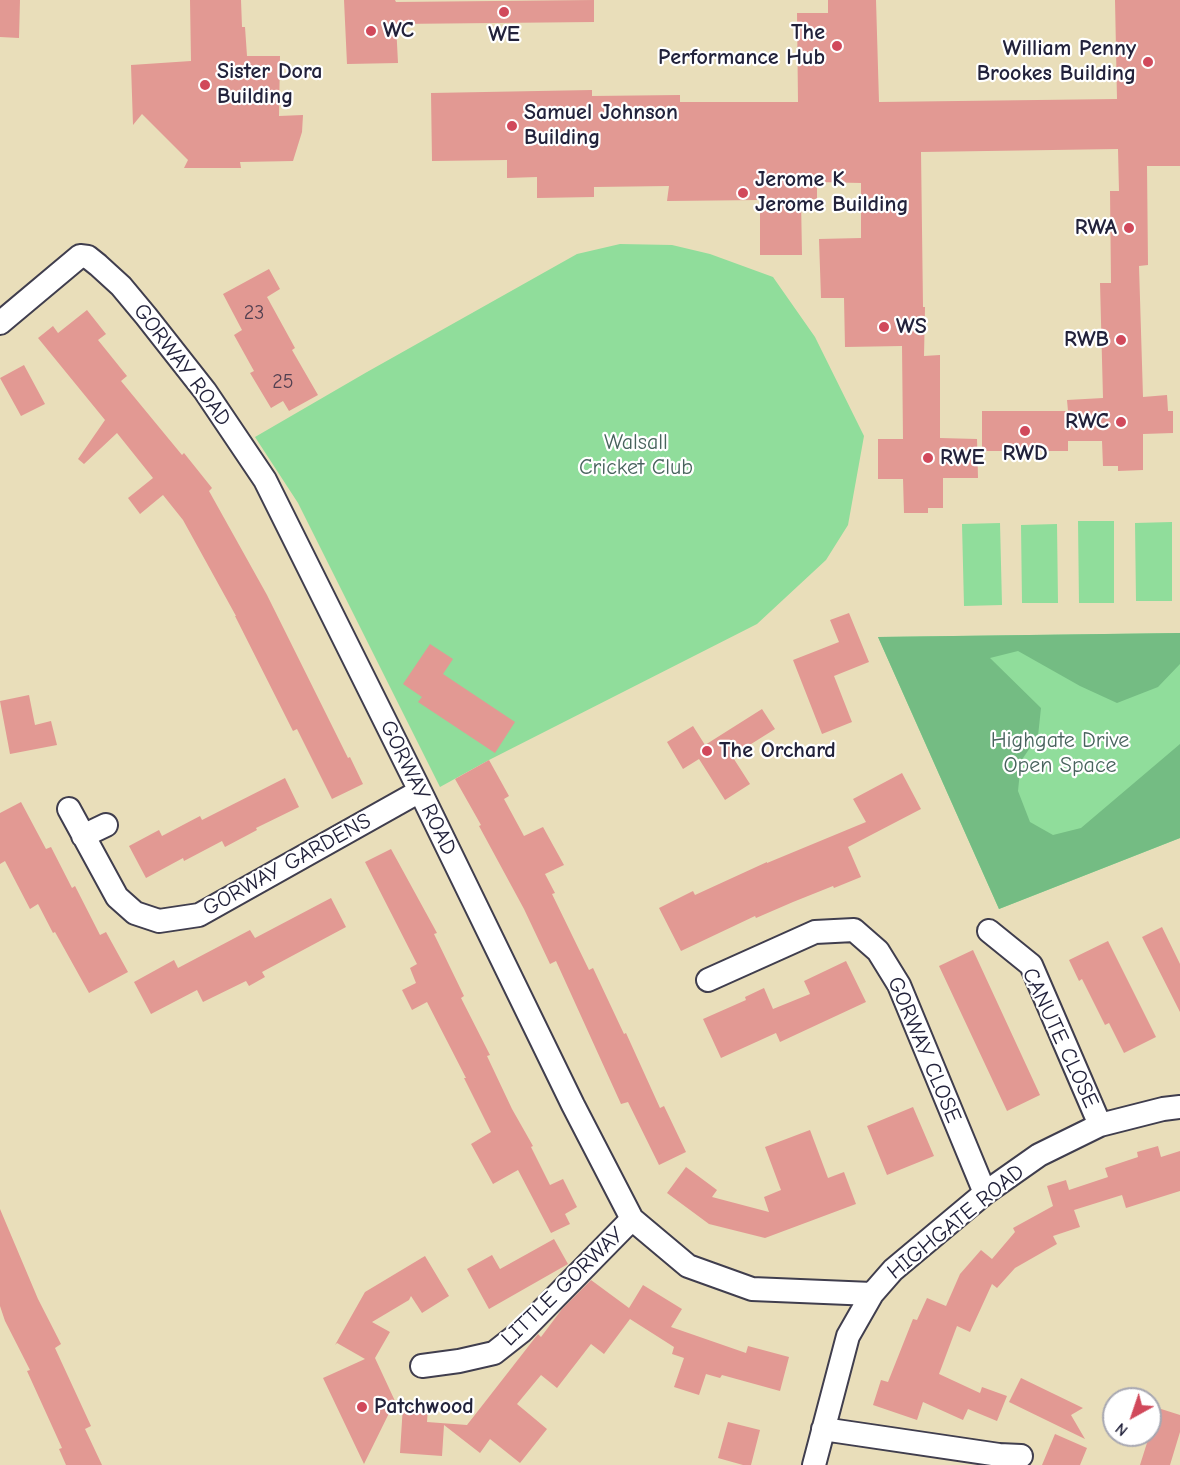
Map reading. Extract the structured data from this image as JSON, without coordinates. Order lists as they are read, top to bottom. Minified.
{"streets":{"street":["GORWAY ROAD","GORWAY GARDENS","CANUTE CLOSE","GORWAY CLOSE","HIGHGATE ROAD","LITTLE GORWAY"]},"crossings":[["GORWAY ROAD","GORWAY GARDENS"],["GORWAY ROAD","HIGHGATE ROAD"],["GORWAY ROAD","LITTLE GORWAY"],["CANUTE CLOSE","HIGHGATE ROAD"],["GORWAY CLOSE","HIGHGATE ROAD"]],"parks":["Walsall Cricket Club","Highgate Drive Open Space"],"places":["WE","WC","The Performance Hub","William Penny Brookes Building","Sister Dora Building","Samuel Johnson Building","Jerome K Jerome Building","RWA","WS","RWB","RWC","RWD","RWE","The Orchard","Patchwood"],"house_numbers":["23","25"],"north":"bottom left"}
